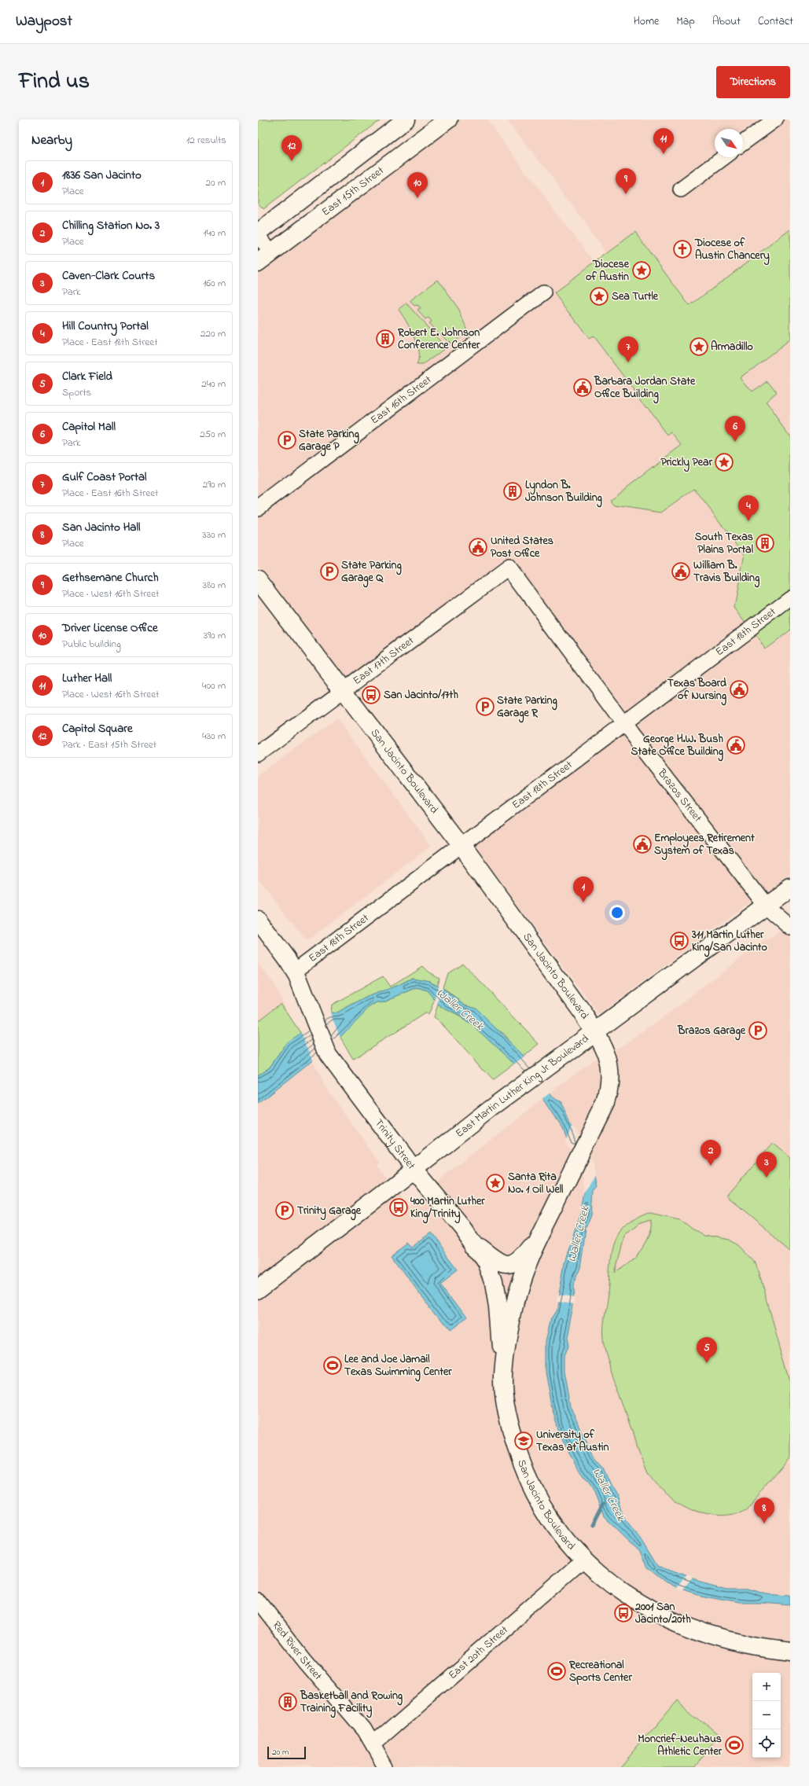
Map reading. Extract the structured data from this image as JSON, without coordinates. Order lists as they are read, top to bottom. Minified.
{"streets":{"main road":["East 15th Street","San Jacinto Boulevard","East Martin Luther King Jr Boulevard","Trinity Street"],"street":["East 16th Street","East 18th Street","East 17th Street","Brazos Street","Red River Street","East 20th Street"]},"crossings":[["East 18th Street","San Jacinto Boulevard"],["East 18th Street","Brazos Street"],["East 18th Street","Trinity Street"],["East 17th Street","San Jacinto Boulevard"],["East 17th Street","Brazos Street"],["San Jacinto Boulevard","East Martin Luther King Jr Boulevard"],["San Jacinto Boulevard","Trinity Street"],["San Jacinto Boulevard","East 20th Street"],["Brazos Street","East Martin Luther King Jr Boulevard"],["East Martin Luther King Jr Boulevard","Trinity Street"],["Red River Street","East 20th Street"]],"water":["Waller Creek"],"places":{"church":["Diocese of Austin Chancery"],"place":["Diocese of Austin","Sea Turtle","Armadillo","Prickly Pear","Santa Rita No. 1 Oil Well"],"building":["Robert E. Johnson Conference Center","Lyndon B. Johnson Building","South Texas Plains Portal","Basketball and Rowing Training Facility"],"public building":["Barbara Jordan State Office Building","United States Post Office","William B. Travis Building","Texas Board of Nursing","George H.W. Bush State Office Building","Employees Retirement System of Texas"],"parking":["State Parking Garage P","State Parking Garage Q","State Parking Garage R","Brazos Garage","Trinity Garage"],"bus stop":["San Jacinto/17th","311 Martin Luther King/San Jacinto","400 Martin Luther King/Trinity","2001 San Jacinto/20th"],"sports":["Lee and Joe Jamail Texas Swimming Center","Recreational Sports Center","Moncrief-Neuhaus Athletic Center"],"school or university":["University of Texas at Austin"]},"scale_bar":"20 m","north":"bottom right","page":{"header":"Waypost","nav":["Home","Map","About","Contact"],"title":"Find us","buttons":"Directions","heading":["Nearby","12 results"],"pins":["11","12","9","10","7","6","4","1","2","3","5","8"],"list":[{"mark":"1","name":"1836 San Jacinto","note":"Place","value":"20 m"},{"mark":"2","name":"Chilling Station No. 3","note":"Place","value":"140 m"},{"mark":"3","name":"Caven-Clark Courts","note":"Park","value":"160 m"},{"mark":"4","name":"Hill Country Portal","note":"Place · East 18th Street","value":"220 m"},{"mark":"5","name":"Clark Field","note":"Sports","value":"240 m"},{"mark":"6","name":"Capitol Mall","note":"Park","value":"250 m"},{"mark":"7","name":"Gulf Coast Portal","note":"Place · East 16th Street","value":"290 m"},{"mark":"8","name":"San Jacinto Hall","note":"Place","value":"330 m"},{"mark":"9","name":"Gethsemane Church","note":"Place · West 16th Street","value":"380 m"},{"mark":"10","name":"Driver License Office","note":"Public building","value":"390 m"},{"mark":"11","name":"Luther Hall","note":"Place · West 16th Street","value":"400 m"},{"mark":"12","name":"Capitol Square","note":"Park · East 15th Street","value":"430 m"}],"map_buttons":["+","−"],"scale":"20 m"}}
